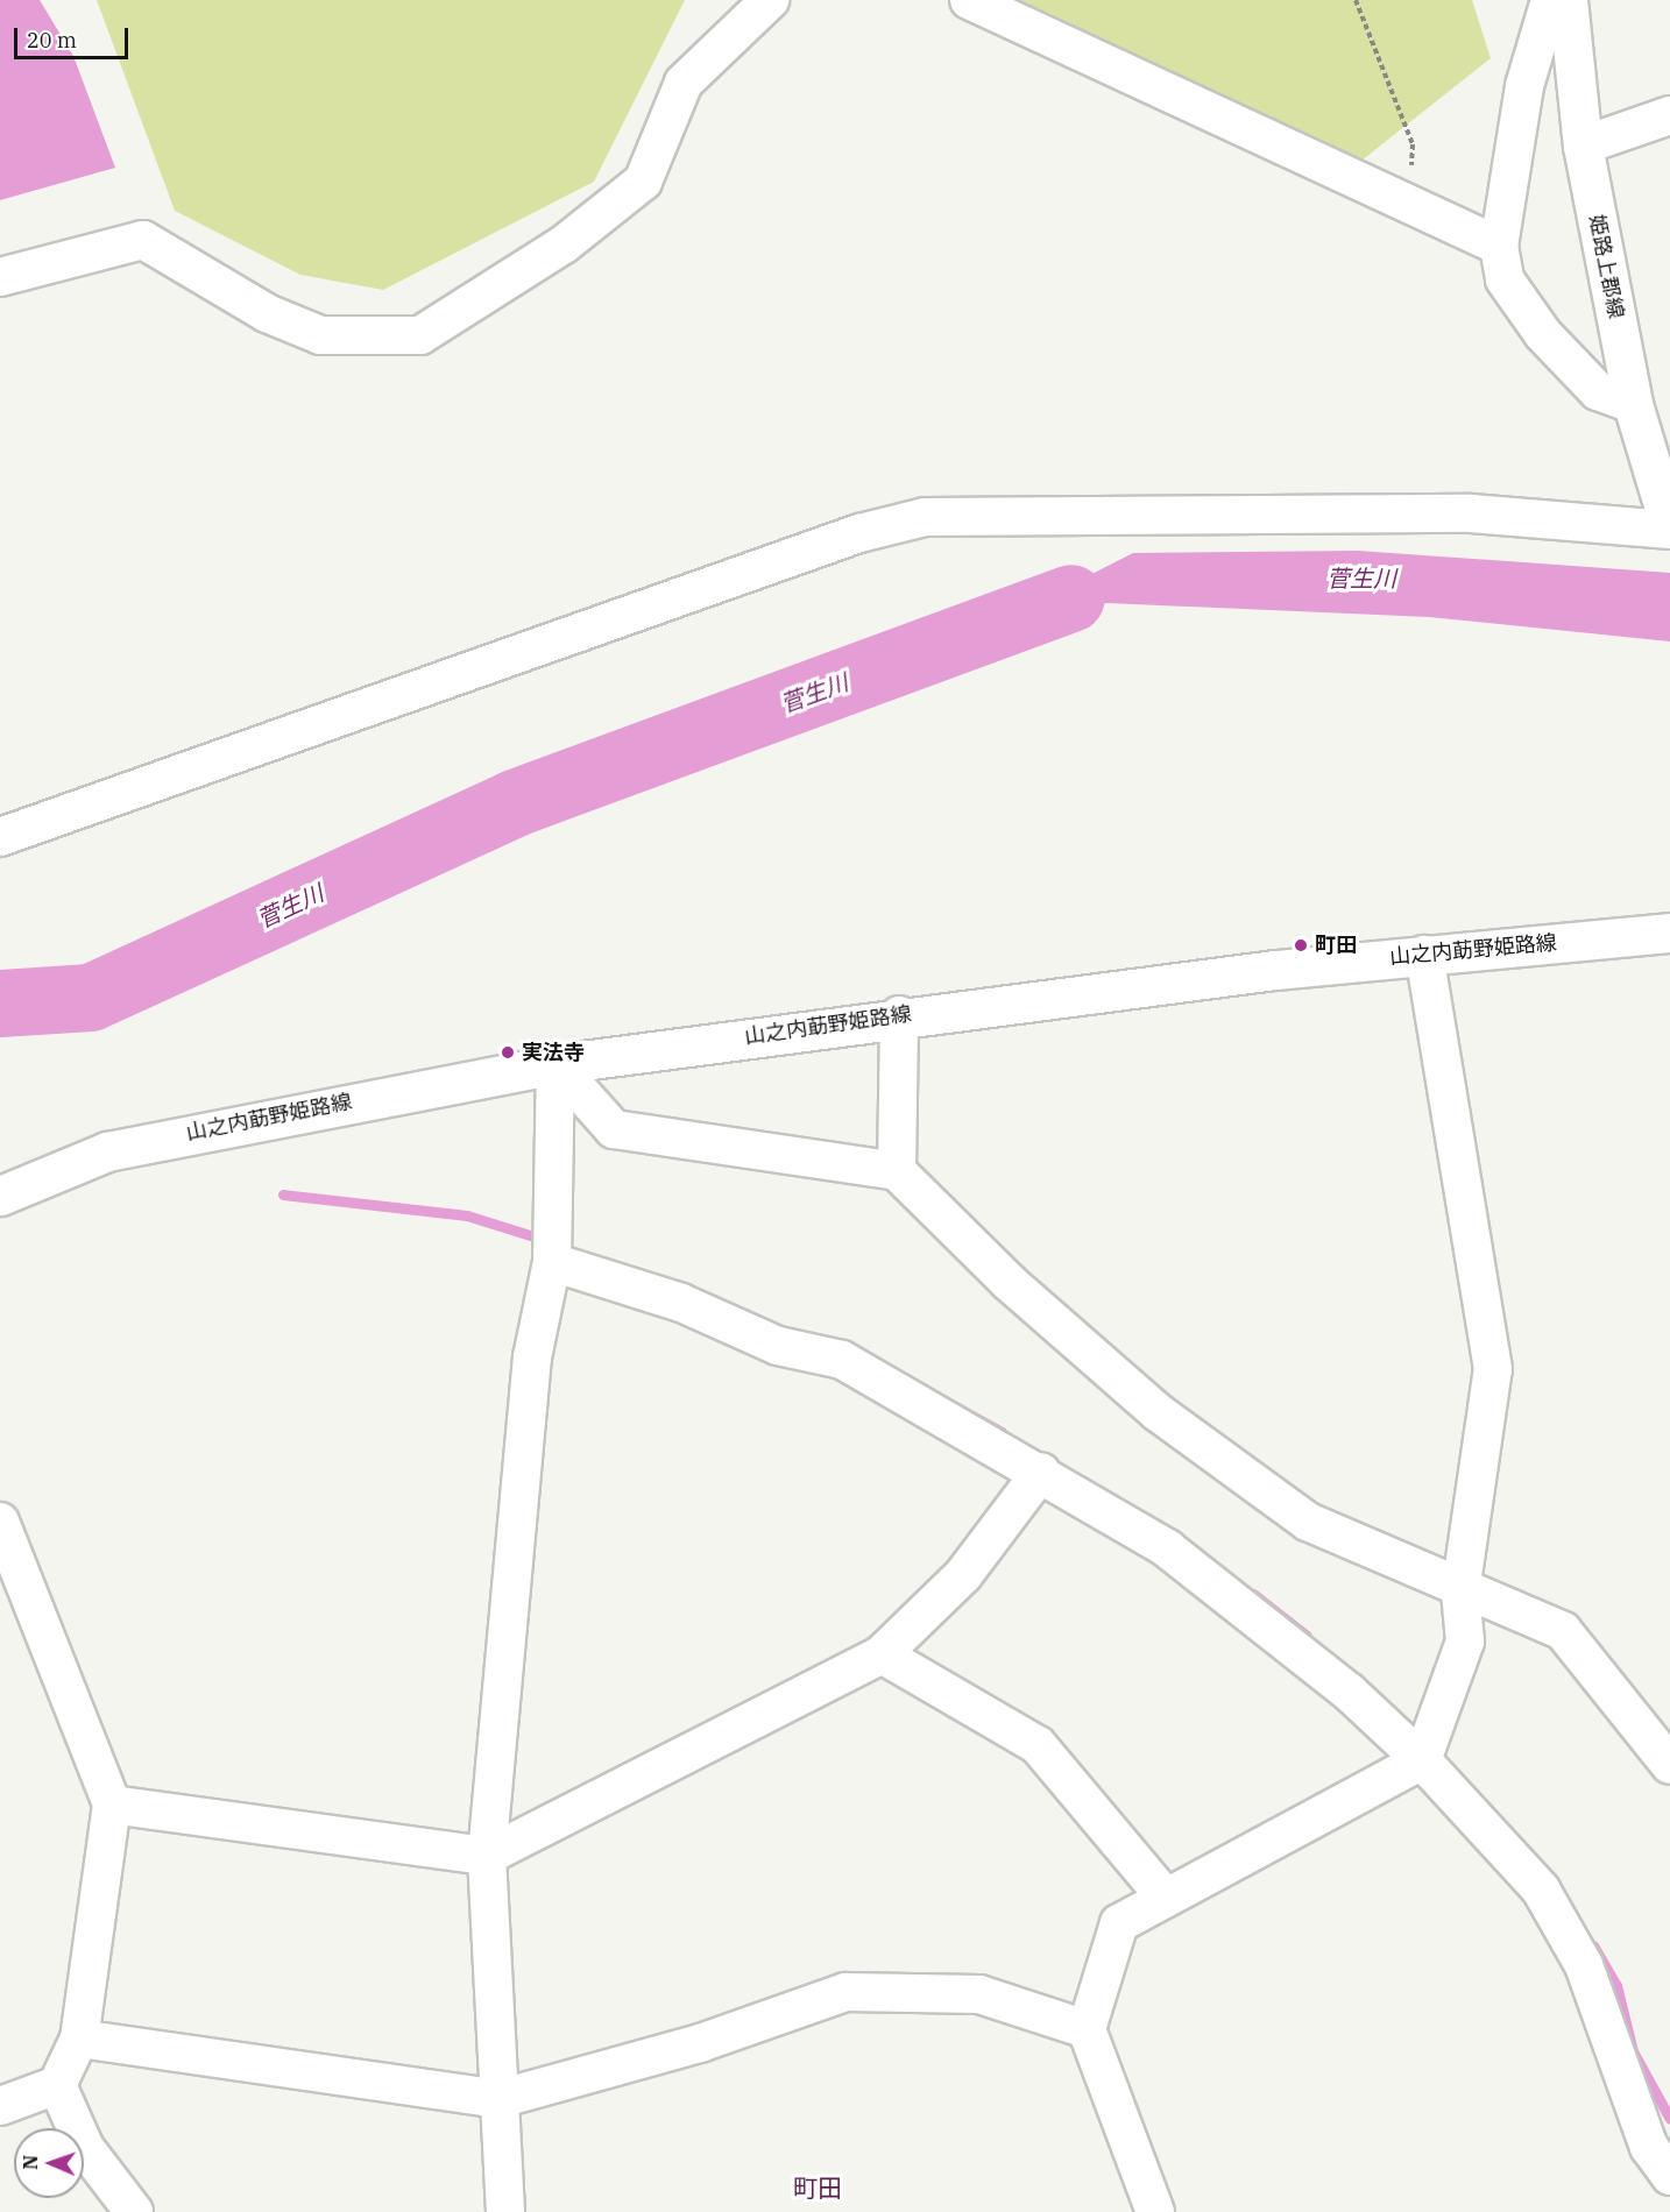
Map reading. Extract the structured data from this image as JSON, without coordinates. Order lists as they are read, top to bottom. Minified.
{"streets":{"main road":["姫路上郡線","山之内莇野姫路線"]},"districts":["町田"],"water":["菅生川"],"places":["町田","実法寺"],"scale_bar":"20 m","north":"left"}
